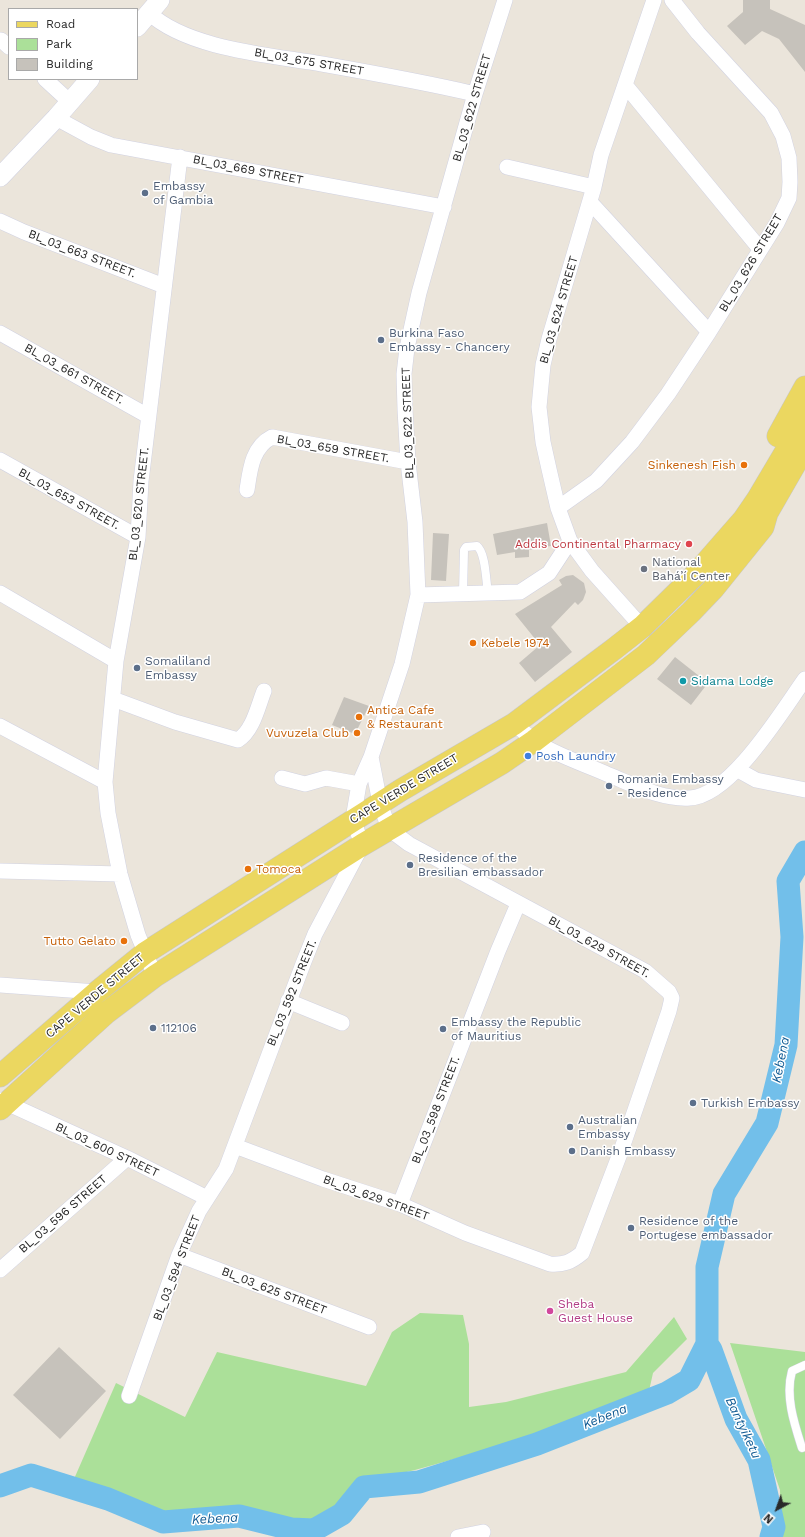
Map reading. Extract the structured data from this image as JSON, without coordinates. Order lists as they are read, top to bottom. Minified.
{"streets":{"main road":["CAPE VERDE STREET"],"street":["BL_03_675 STREET","BL_03_622 STREET","BL_03_669 STREET","BL_03_663 STREET.","BL_03_626 STREET","BL_03_624 STREET","BL_03_661 STREET.","BL_03_659 STREET.","BL_03_653 STREET.","BL_03_620 STREET.","BL_03_629 STREET.","BL_03_592 STREET.","BL_03_598 STREET.","BL_03_600 STREET","BL_03_629 STREET","BL_03_596 STREET","BL_03_594 STREET","BL_03_625 STREET"]},"crossings":[["BL_03_675 STREET","BL_03_622 STREET"],["BL_03_622 STREET","BL_03_669 STREET"],["BL_03_622 STREET","BL_03_659 STREET."],["BL_03_622 STREET","CAPE VERDE STREET"],["BL_03_669 STREET","BL_03_620 STREET."],["BL_03_663 STREET.","BL_03_620 STREET."],["BL_03_626 STREET","BL_03_624 STREET"],["BL_03_624 STREET","CAPE VERDE STREET"],["BL_03_661 STREET.","BL_03_620 STREET."],["BL_03_653 STREET.","BL_03_620 STREET."],["BL_03_620 STREET.","CAPE VERDE STREET"],["CAPE VERDE STREET","BL_03_629 STREET."],["CAPE VERDE STREET","BL_03_592 STREET."],["CAPE VERDE STREET","BL_03_600 STREET"],["BL_03_629 STREET.","BL_03_598 STREET."],["BL_03_629 STREET.","BL_03_629 STREET"],["BL_03_592 STREET.","BL_03_629 STREET"],["BL_03_592 STREET.","BL_03_594 STREET"],["BL_03_598 STREET.","BL_03_629 STREET"],["BL_03_600 STREET","BL_03_596 STREET"],["BL_03_600 STREET","BL_03_594 STREET"],["BL_03_629 STREET","BL_03_594 STREET"],["BL_03_594 STREET","BL_03_625 STREET"]],"water":["Kebena","Bantyiketu"],"places":["Embassy of Gambia","Burkina Faso Embassy - Chancery","Sinkenesh Fish","Addis Continental Pharmacy","National Bahá’í Center","Kebele 1974","Somaliland Embassy","Sidama Lodge","Antica Cafe & Restaurant","Vuvuzela Club","Posh Laundry","Romania Embassy - Residence","Residence of the Bresilian embassador","Tomoca","Tutto Gelato","112106","Embassy the Republic of Mauritius","Turkish Embassy","Australian Embassy","Danish Embassy","Residence of the Portugese embassador","Sheba Guest House"],"legend":["Road","Park","Building"],"north":"bottom left"}
